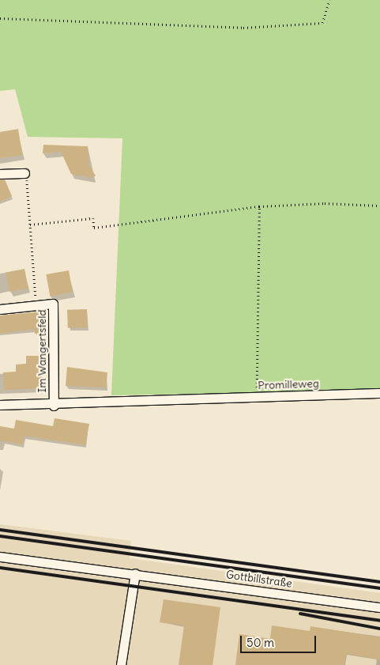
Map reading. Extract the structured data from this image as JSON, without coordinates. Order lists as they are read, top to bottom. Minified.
{"streets":{"street":["Im Wangertsfeld","Promilleweg","Gottbillstraße"]},"crossings":[["Im Wangertsfeld","Promilleweg"]],"scale_bar":"50 m"}
